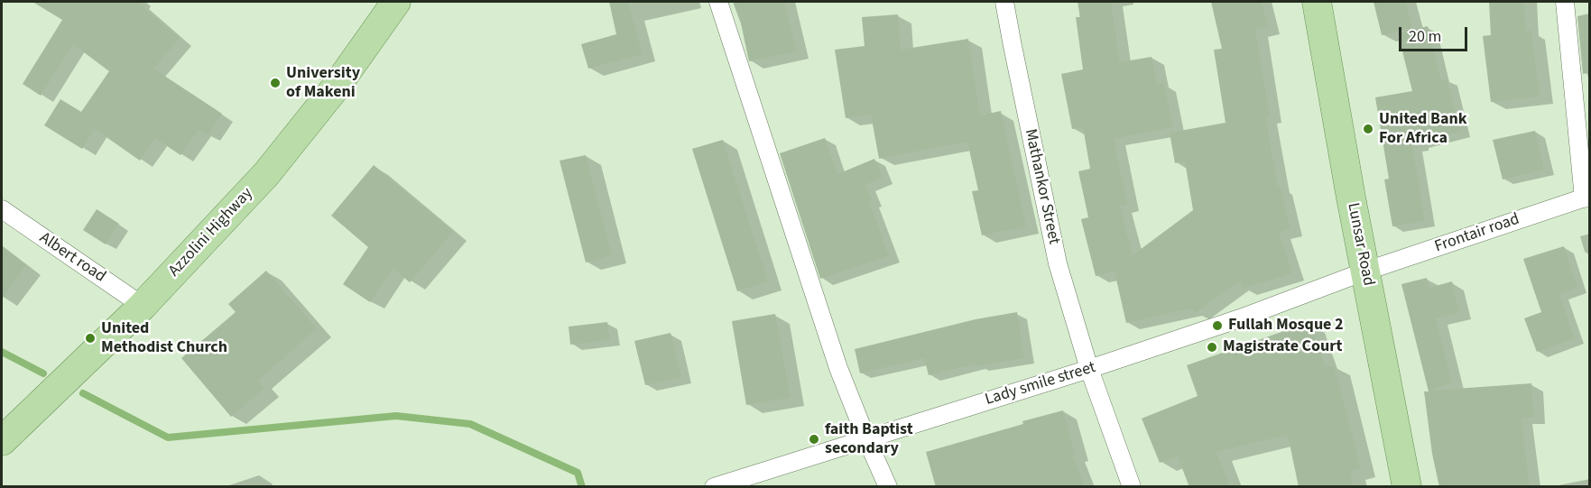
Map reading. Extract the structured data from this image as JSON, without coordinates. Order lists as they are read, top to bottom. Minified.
{"streets":{"main road":["Azzolini Highway","Lunsar Road"],"street":["Mathankor Street","Frontair road","Albert road","Lady smile street"]},"crossings":[["Mathankor Street","Lady smile street"],["Azzolini Highway","Albert road"],["Frontair road","Lunsar Road"],["Frontair road","Lady smile street"],["Lunsar Road","Lady smile street"]],"places":["University of Makeni","United Bank For Africa","Fullah Mosque 2","United Methodist Church","Magistrate Court","faith Baptist secondary"],"scale_bar":"20 m"}
